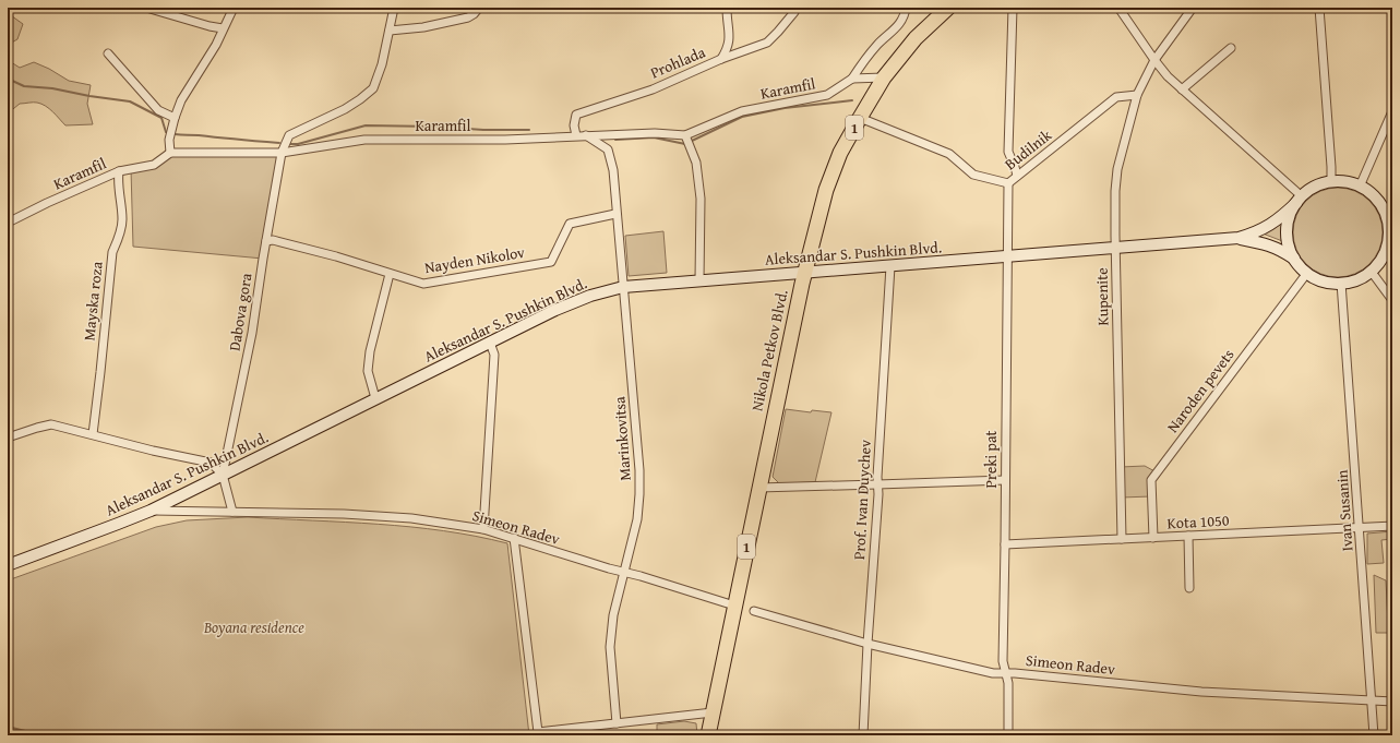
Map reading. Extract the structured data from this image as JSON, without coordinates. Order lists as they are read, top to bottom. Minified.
{"streets":{"highway":["1","Nikola Petkov Blvd."],"main road":["Aleksandar S. Pushkin Blvd."],"street":["Prohlada","Karamfil","Budilnik","Nayden Nikolov","Kupenite","Mayska roza","Dabova gora","Naroden pevets","Marinkovitsa","Preki pat","Prof. Ivan Duychev","Ivan Susanin","Kota 1050","Simeon Radev"]},"crossings":[["Prohlada","Karamfil"],["Karamfil","Mayska roza"],["Karamfil","Dabova gora"],["Karamfil","Marinkovitsa"],["Budilnik","Kupenite"],["Budilnik","Nikola Petkov Blvd."],["Budilnik","Preki pat"],["Aleksandar S. Pushkin Blvd.","Kupenite"],["Aleksandar S. Pushkin Blvd.","Dabova gora"],["Aleksandar S. Pushkin Blvd.","Nikola Petkov Blvd."],["Aleksandar S. Pushkin Blvd.","Naroden pevets"],["Aleksandar S. Pushkin Blvd.","Marinkovitsa"],["Aleksandar S. Pushkin Blvd.","Preki pat"],["Aleksandar S. Pushkin Blvd.","Prof. Ivan Duychev"],["Aleksandar S. Pushkin Blvd.","Ivan Susanin"],["Aleksandar S. Pushkin Blvd.","Simeon Radev"],["Nayden Nikolov","Dabova gora"],["Nayden Nikolov","Marinkovitsa"],["Kupenite","Kota 1050"],["Nikola Petkov Blvd.","Simeon Radev"],["Naroden pevets","Ivan Susanin"],["Naroden pevets","Kota 1050"],["Marinkovitsa","Simeon Radev"],["Preki pat","Kota 1050"],["Preki pat","Simeon Radev"],["Prof. Ivan Duychev","Simeon Radev"],["Ivan Susanin","Kota 1050"],["Ivan Susanin","Simeon Radev"]],"parks":["Boyana residence"]}
